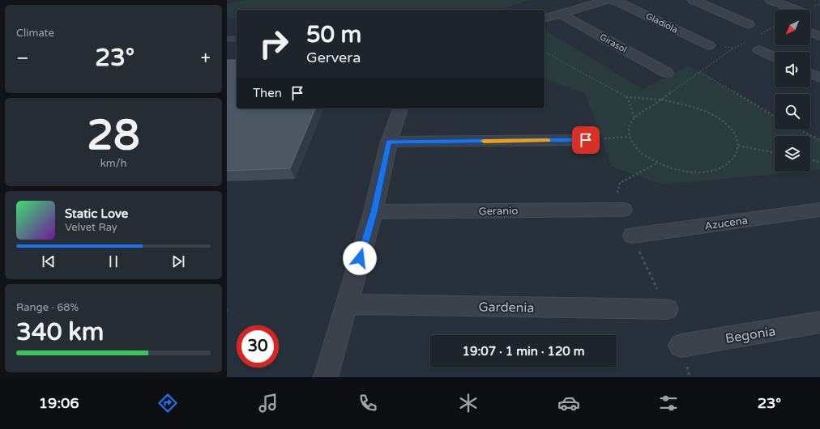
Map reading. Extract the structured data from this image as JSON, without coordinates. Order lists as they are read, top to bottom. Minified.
{"streets":{"street":["Gladiola","Girasol","Geranio","Azucena","Gardenia","Begonia"]},"north":"bottom left","page":{"tile":["Climate",["28","km/h"],["Range · 68%","340 km"]],"turn":["50 m","Gervera"],"heat":["−","23°","+"],"then":"Then","song":["Static Love","Velvet Ray"],"limit":"30","trip":"19:07 · 1 min · 120 m","tabs":["19:06","23°"]}}
